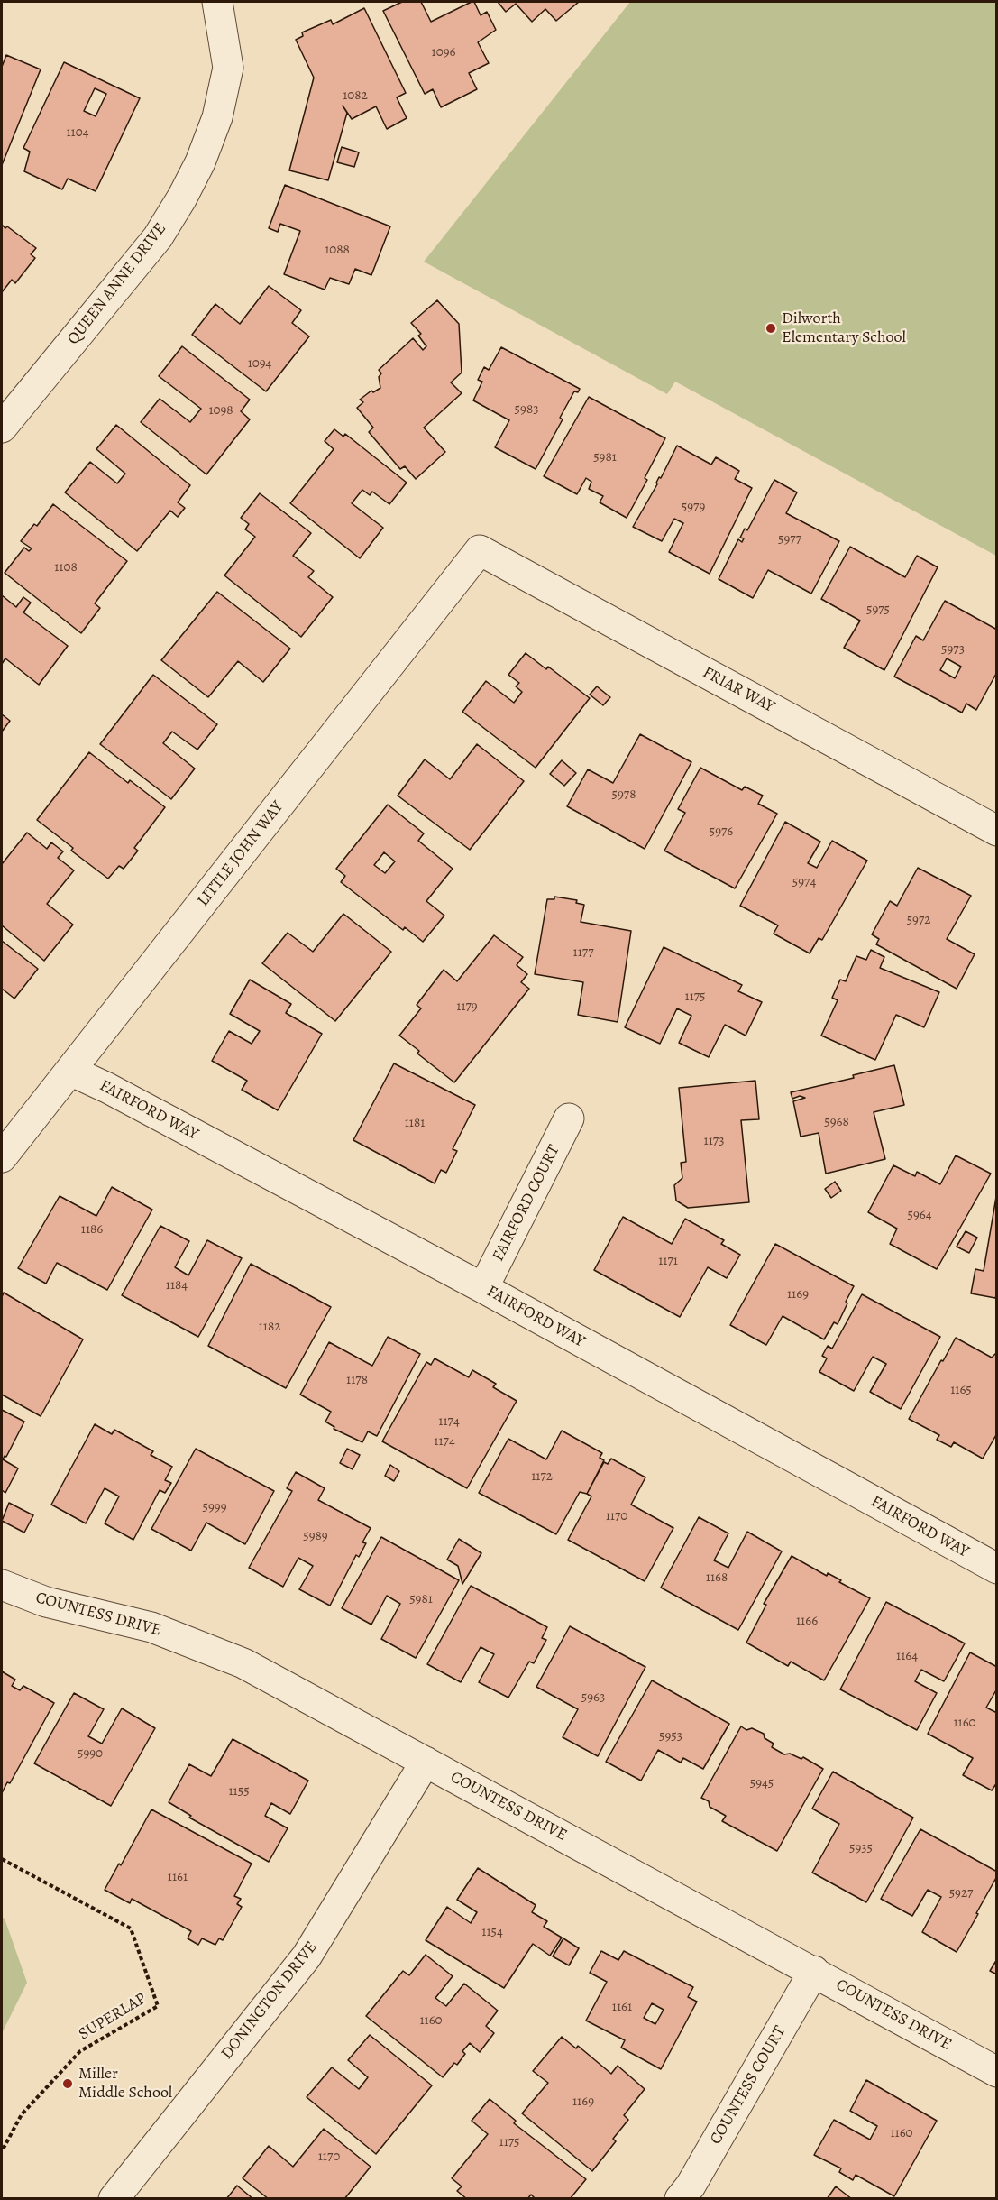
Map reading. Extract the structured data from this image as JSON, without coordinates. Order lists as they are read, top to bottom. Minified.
{"streets":{"street":["QUEEN ANNE DRIVE","FRIAR WAY","LITTLE JOHN WAY","FAIRFORD WAY","FAIRFORD COURT","COUNTESS DRIVE","DONINGTON DRIVE","COUNTESS COURT"],"path":["SUPERLAP"]},"crossings":[["FRIAR WAY","LITTLE JOHN WAY"],["LITTLE JOHN WAY","FAIRFORD WAY"],["FAIRFORD WAY","FAIRFORD COURT"],["COUNTESS DRIVE","DONINGTON DRIVE"],["COUNTESS DRIVE","COUNTESS COURT"]],"places":["Dilworth Elementary School","Miller Middle School"],"house_numbers":["1096","1082","1104","1088","1094","5983","1098","5981","5979","5977","1108","5975","5973","5978","5976","5974","5972","1177","1175","1179","5968","1181","1173","5964","1186","1171","1184","1169","1182","1178","1165","1174","1174","1172","5999","1170","5989","1168","5981","1166","1164","5963","1160","5953","5990","5945","1155","5935","1161","5927","1154","1161","1160","1169","1160","1175","1170"]}
